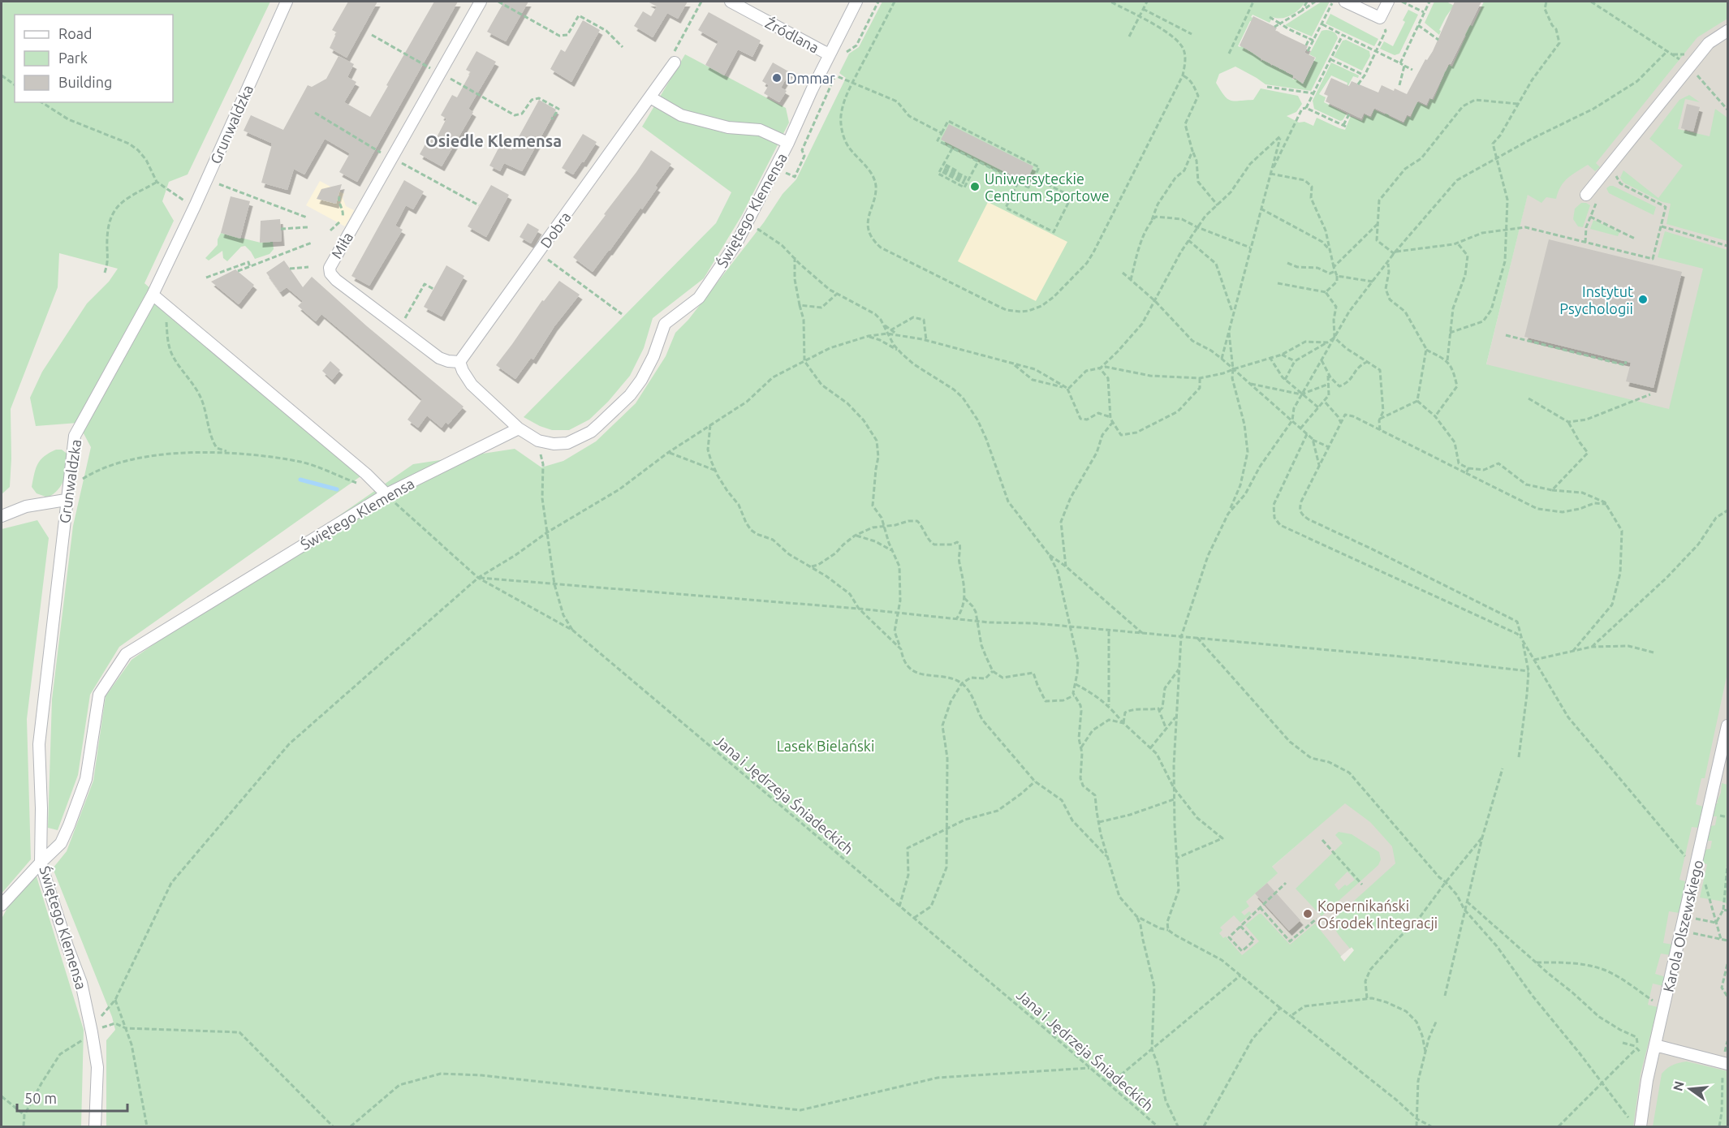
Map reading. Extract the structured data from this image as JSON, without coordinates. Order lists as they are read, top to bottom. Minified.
{"streets":{"street":["Źródlana","Grunwaldzka","Świętego Klemensa","Dobra","Miła","Karola Olszewskiego"],"path":["Jana i Jędrzeja Śniadeckich"]},"crossings":[["Źródlana","Świętego Klemensa"],["Grunwaldzka","Świętego Klemensa"],["Świętego Klemensa","Jana i Jędrzeja Śniadeckich"],["Dobra","Miła"]],"districts":["Osiedle Klemensa"],"parks":["Lasek Bielański"],"places":["Dmmar","Uniwersyteckie Centrum Sportowe","Instytut Psychologii","Kopernikański Ośrodek Integracji"],"legend":["Road","Park","Building"],"scale_bar":"50 m","north":"left"}
